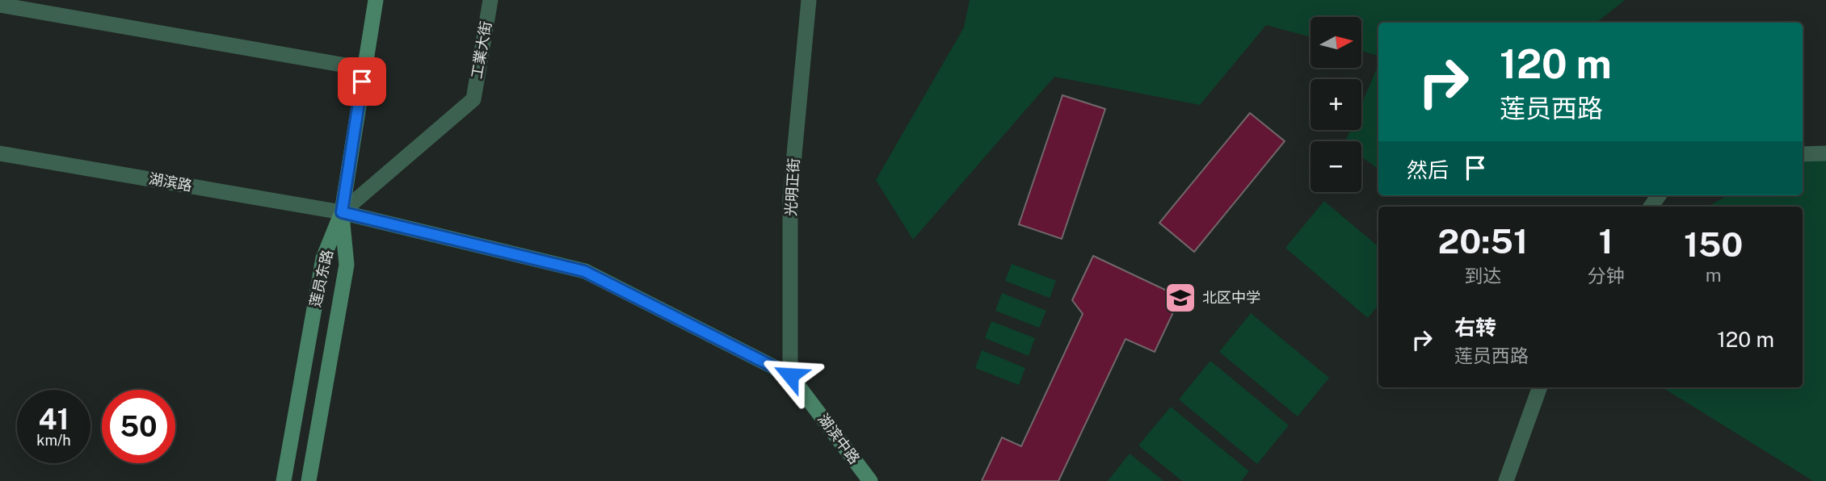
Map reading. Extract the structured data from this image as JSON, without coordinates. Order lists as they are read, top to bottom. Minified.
{"streets":{"main road":["莲员东路","湖滨中路"],"street":["工業大街","湖滨路","光明正街"]},"crossings":[["工業大街","湖滨路"],["工業大街","莲员东路"],["工業大街","湖滨中路"],["湖滨路","莲员东路"],["湖滨路","湖滨中路"],["光明正街","湖滨中路"],["莲员东路","湖滨中路"]],"places":{"school or university":["北区中学"]},"north":"right","page":{"map_buttons":["+","−"],"turn":["120 m","莲员西路"],"then":"然后","eta":["20:51","到达","1","分钟","150","m"],"list":[{"name":"右转","note":"莲员西路","value":"120 m"}],"speed":"41 km/h","limit":"50"}}
